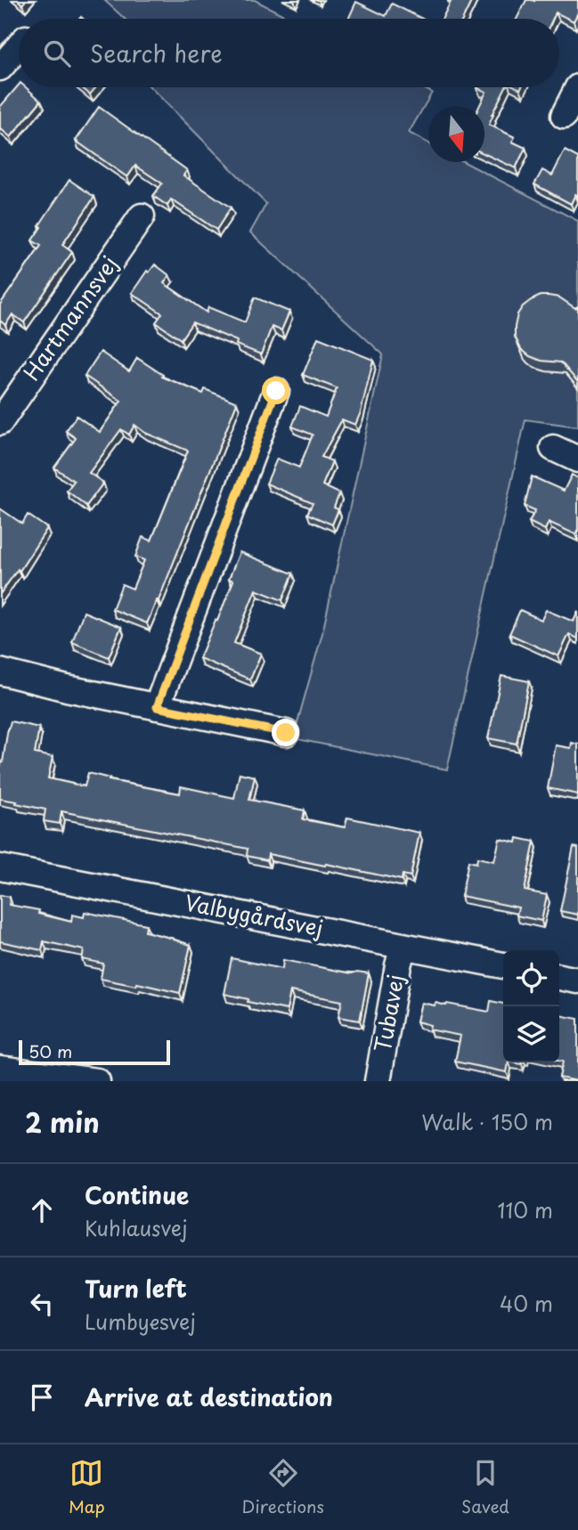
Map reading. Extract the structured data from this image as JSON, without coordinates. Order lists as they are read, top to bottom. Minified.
{"streets":{"street":["Hartmannsvej","Valbygårdsvej","Tubavej"]},"crossings":[["Valbygårdsvej","Tubavej"]],"scale_bar":"50 m","north":"bottom","page":{"search":"Search here","scale":"50 m","heading":["2 min","Walk · 150 m"],"list":[["Continue","Kuhlausvej","110 m"],["Turn left","Lumbyesvej","40 m"],"Arrive at destination"],"nav":["Map","Directions","Saved"]}}
